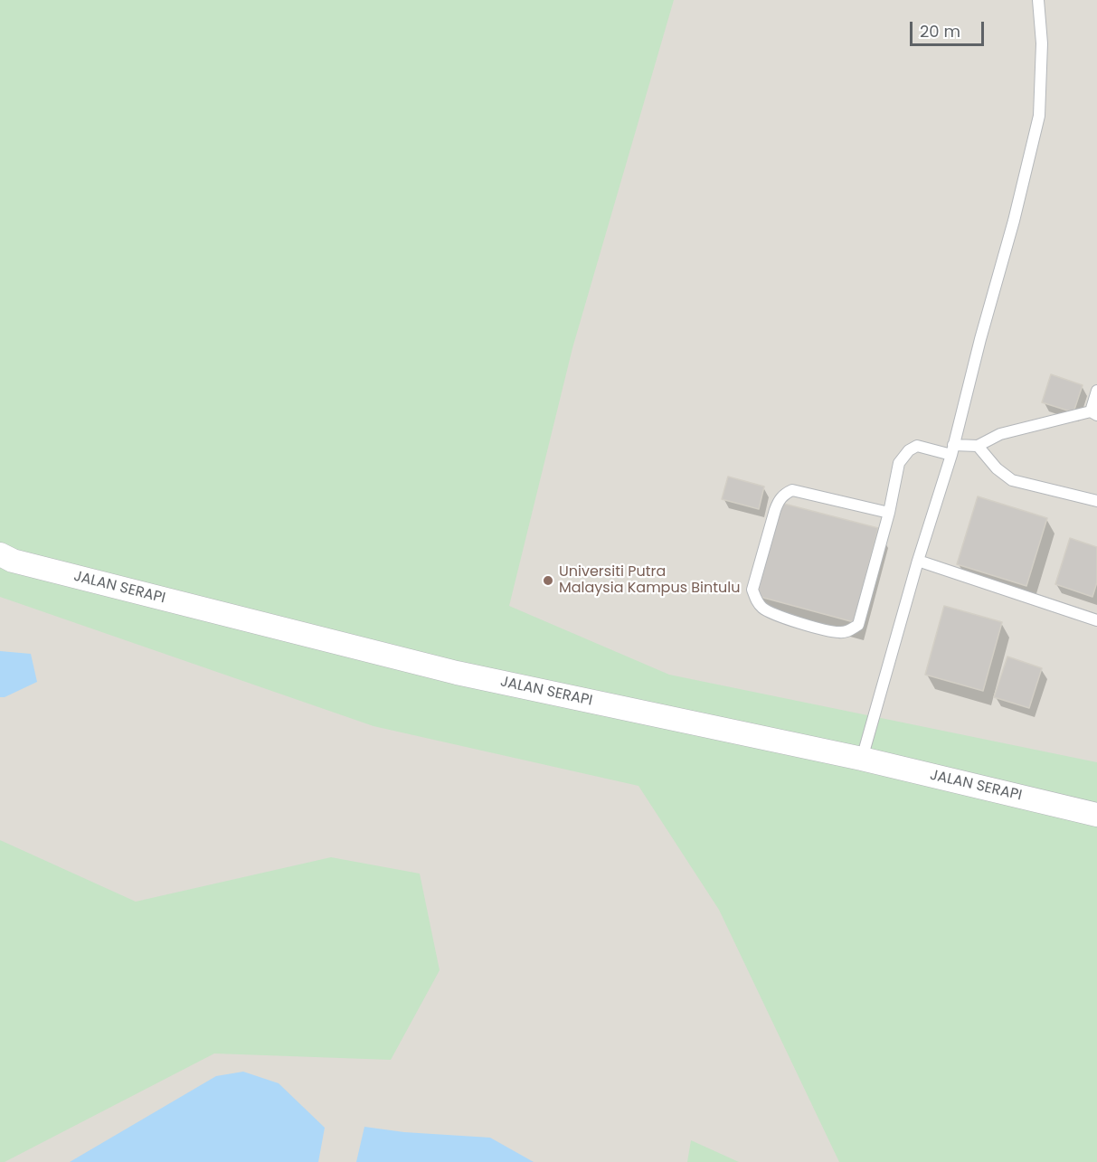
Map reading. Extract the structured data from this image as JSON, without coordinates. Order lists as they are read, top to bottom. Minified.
{"streets":{"street":["JALAN SERAPI"]},"places":["Universiti Putra Malaysia Kampus Bintulu"],"scale_bar":"20 m"}
